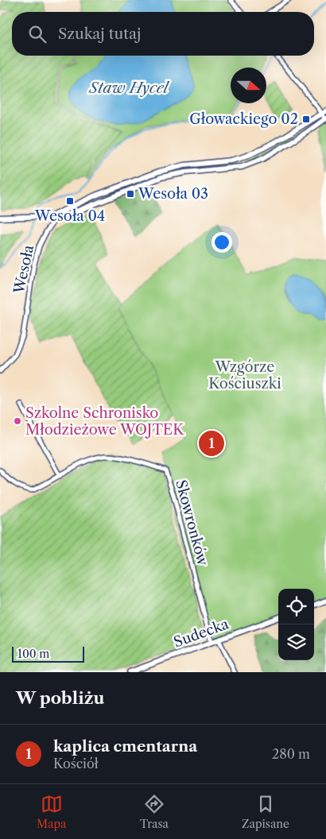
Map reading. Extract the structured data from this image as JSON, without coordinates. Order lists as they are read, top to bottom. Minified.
{"streets":{"street":["Wesoła","Skowronków","Sudecka"]},"crossings":[["Skowronków","Sudecka"]],"water":["Staw Hycel"],"parks":["Wzgórze Kościuszki"],"places":{"transit":["Głowackiego 02","Wesoła 03","Wesoła 04"],"other":["Szkolne Schronisko Młodzieżowe WOJTEK"]},"scale_bar":"100 m","north":"right","page":{"search":"Szukaj tutaj","pins":"1","scale":"100 m","heading":"W pobliżu","list":[{"mark":"1","name":"kaplica cmentarna","note":"Kościół","value":"280 m"}],"nav":["Mapa","Trasa","Zapisane"]}}
